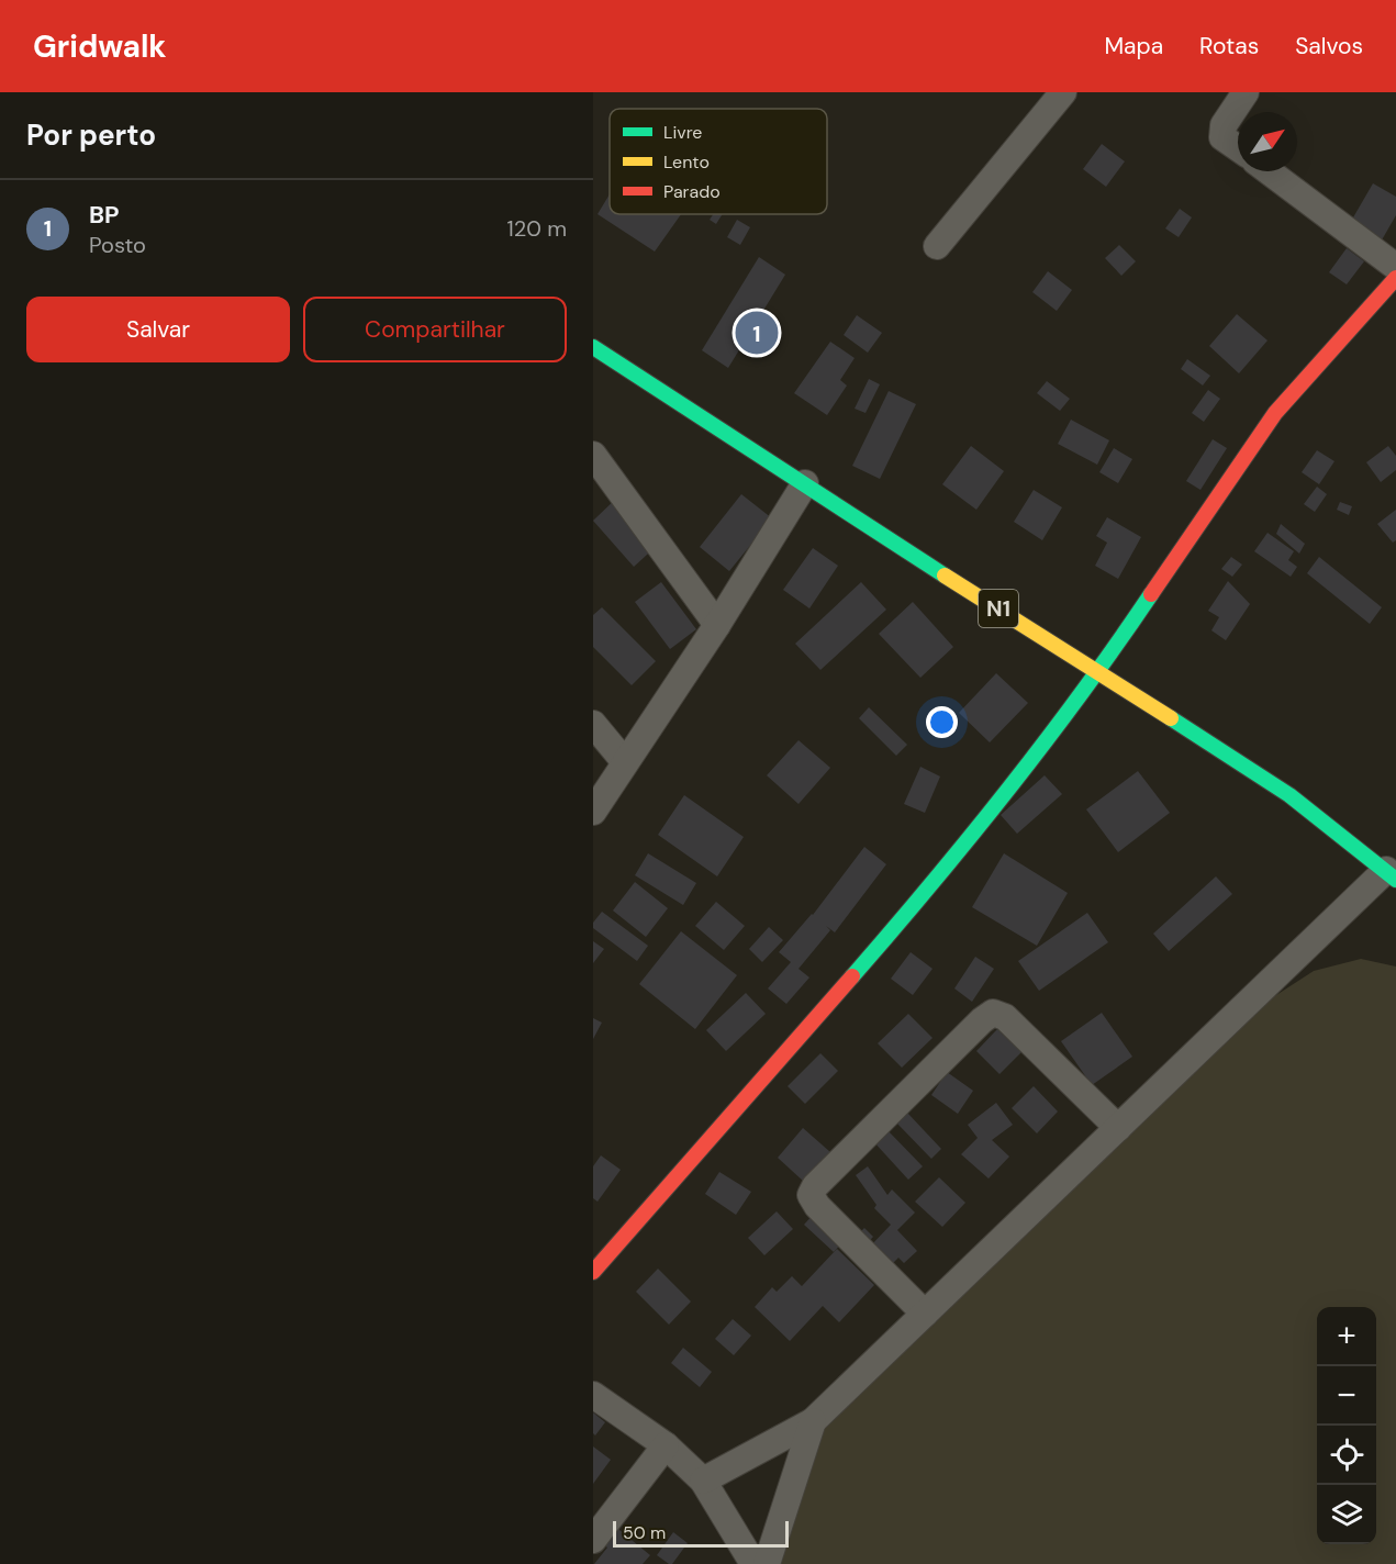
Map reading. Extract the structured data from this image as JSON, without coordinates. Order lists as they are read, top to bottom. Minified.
{"streets":{"main road":["N1"]},"legend":["Livre","Lento","Parado"],"scale_bar":"50 m","north":"top right","page":{"header":"Gridwalk","nav":["Mapa","Rotas","Salvos"],"heading":"Por perto","list":[{"mark":"1","name":"BP","note":"Posto","value":"120 m"}],"buttons":["Salvar","Compartilhar"],"pins":"1","map_buttons":["+","−"],"scale":"50 m"}}
